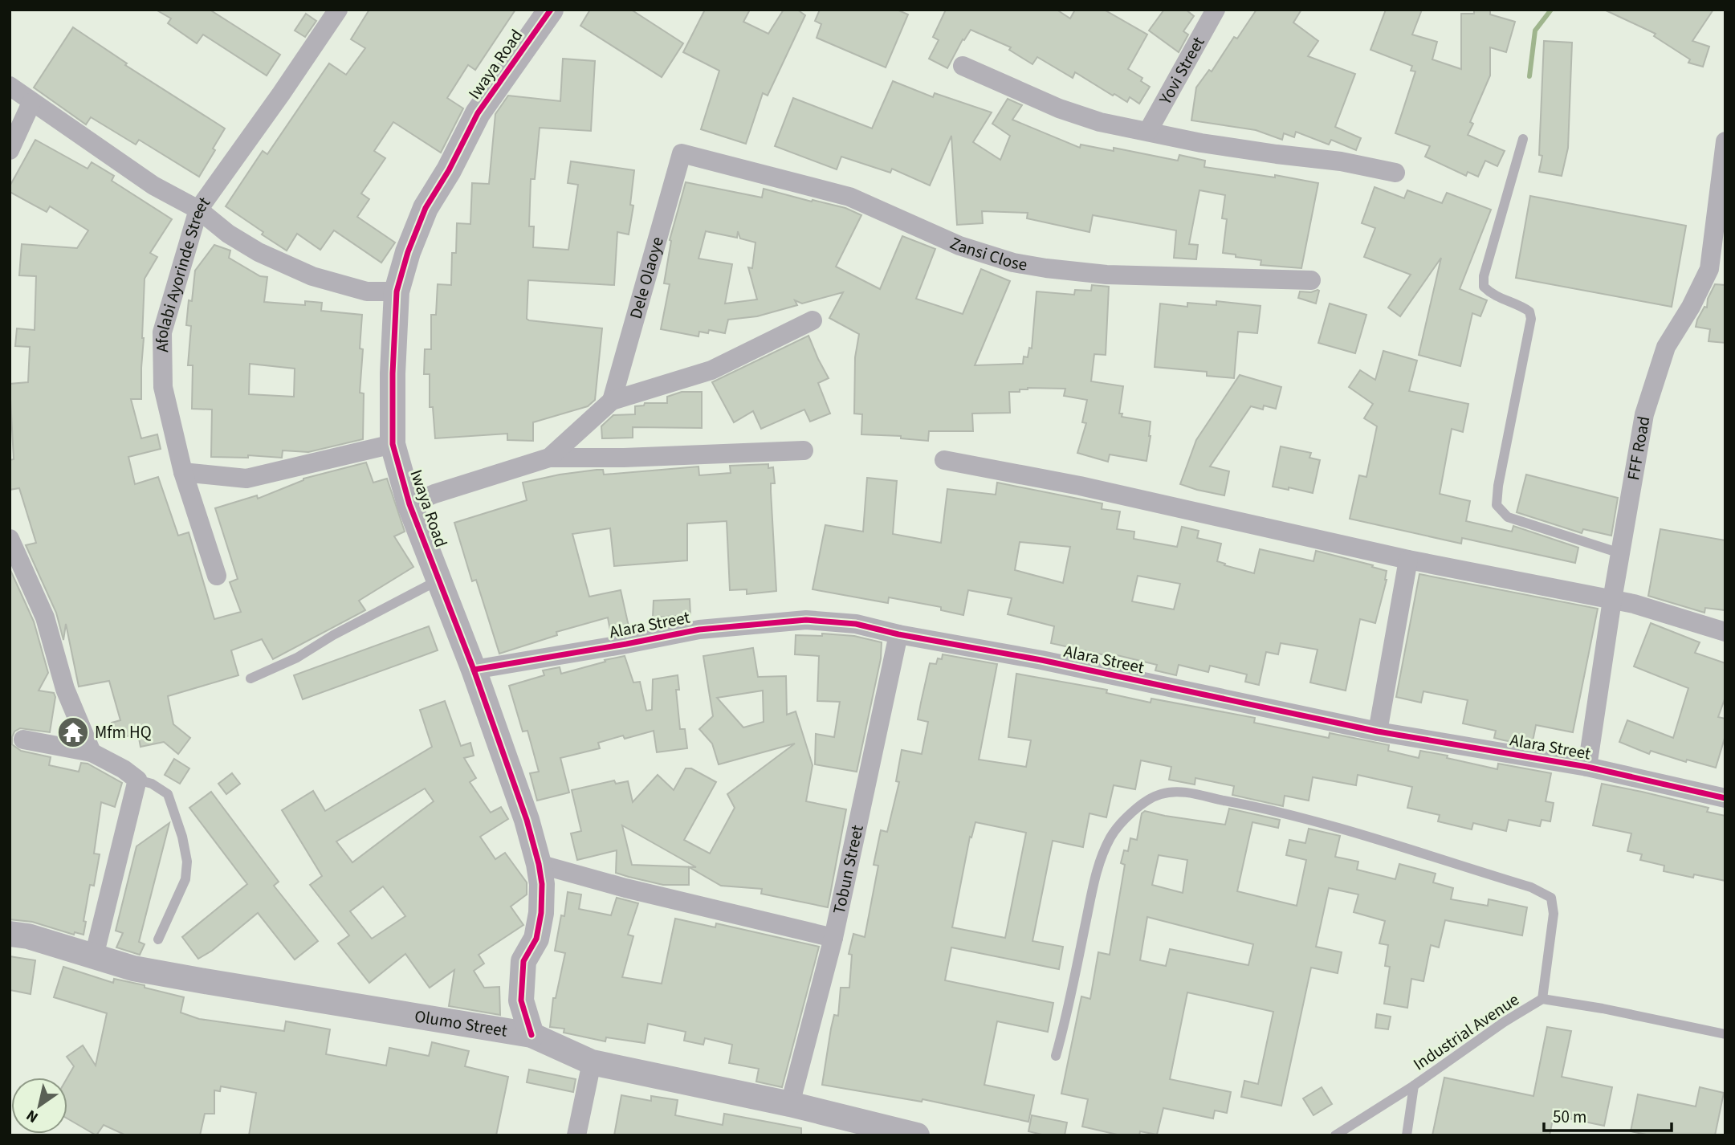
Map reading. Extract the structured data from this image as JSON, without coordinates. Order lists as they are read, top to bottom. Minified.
{"streets":{"street":["Iwaya Road","Yovi Street","Zansi Close","Afolabi Ayorinde Street","Dele Olaoye","FFF Road","Alara Street","Tobun Street","Olumo Street"],"lane":["Industrial Avenue"]},"crossings":[["Iwaya Road","Alara Street"],["Iwaya Road","Olumo Street"],["Zansi Close","Dele Olaoye"],["FFF Road","Alara Street"],["Alara Street","Tobun Street"],["Tobun Street","Olumo Street"]],"places":{"temple":["Mfm HQ"]},"scale_bar":"50 m","north":"bottom left"}
